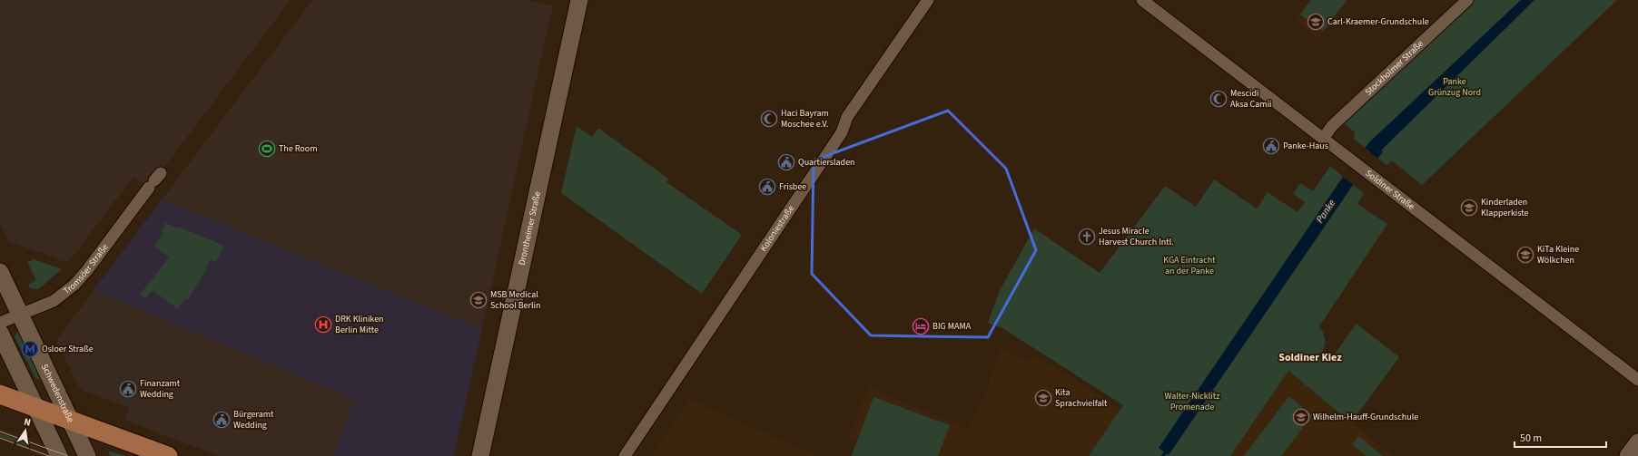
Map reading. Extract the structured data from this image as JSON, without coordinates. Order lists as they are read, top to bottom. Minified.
{"streets":{"main road":["Drontheimer Straße","Schwedenstraße"],"street":["Stockholmer Straße","Soldiner Straße","Koloniestraße","Tromsöer Straße"]},"crossings":[["Stockholmer Straße","Soldiner Straße"],["Tromsöer Straße","Schwedenstraße"]],"districts":["Soldiner Kiez"],"water":["Panke"],"parks":["Panke Grünzug Nord","KGA Eintracht an der Panke","Walter-Nicklitz Promenade"],"places":{"school or university":["Carl-Kraemer-Grundschule","Kinderladen Klapperkiste","KiTa Kleine Wölkchen","MSB Medical School Berlin","Kita Sprachvielfalt","Wilhelm-Hauff-Grundschule"],"mosque":["Mescidi Aksa Camii","Haci Bayram Moschee e.V."],"public building":["Panke-Haus","Quartiersladen","Frisbee","Finanzamt Wedding","Bürgeramt Wedding"],"sports":["The Room"],"church":["Jesus Miracle Harvest Church Intl."],"hospital":["DRK Kliniken Berlin Mitte"],"hotel":["BIG MAMA"],"metro station":["Osloer Straße"]},"scale_bar":"50 m","north":"top"}
